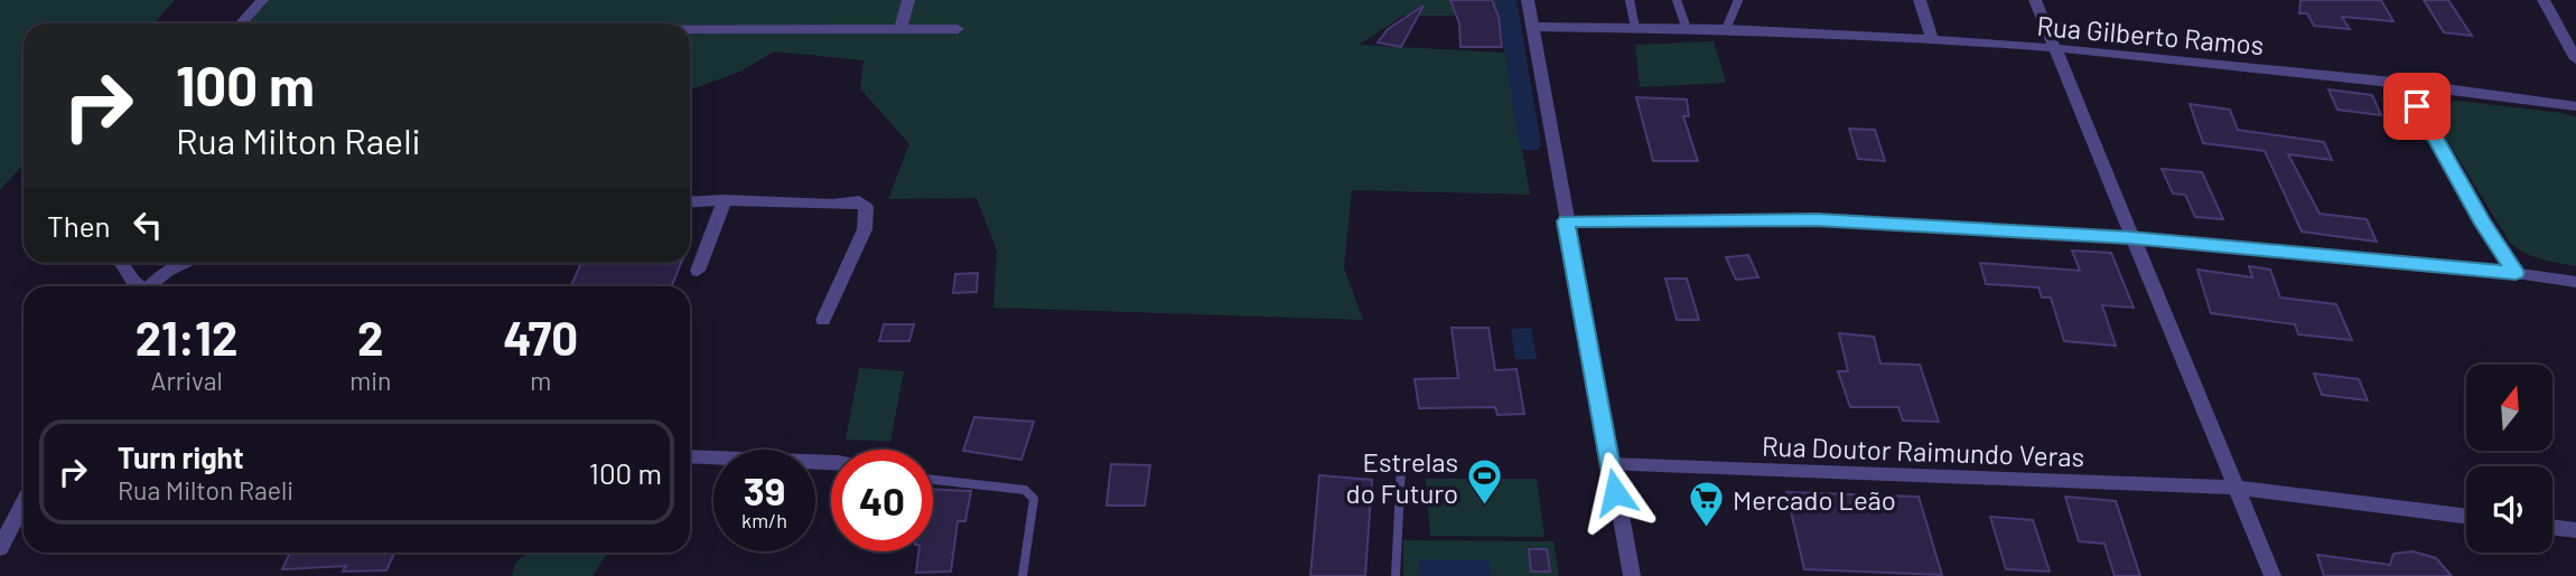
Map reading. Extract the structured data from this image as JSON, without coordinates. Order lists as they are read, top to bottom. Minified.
{"streets":{"street":["Rua Gilberto Ramos","Rua Doutor Raimundo Veras"]},"places":{"sports":["Estrelas do Futuro"],"supermarket":["Mercado Leão"]},"north":"top","page":{"turn":["100 m","Rua Milton Raeli"],"then":"Then","eta":["21:12","Arrival","2","min","470","m"],"list":[{"name":"Turn right","note":"Rua Milton Raeli","value":"100 m"}],"speed":"39 km/h","limit":"40"}}
